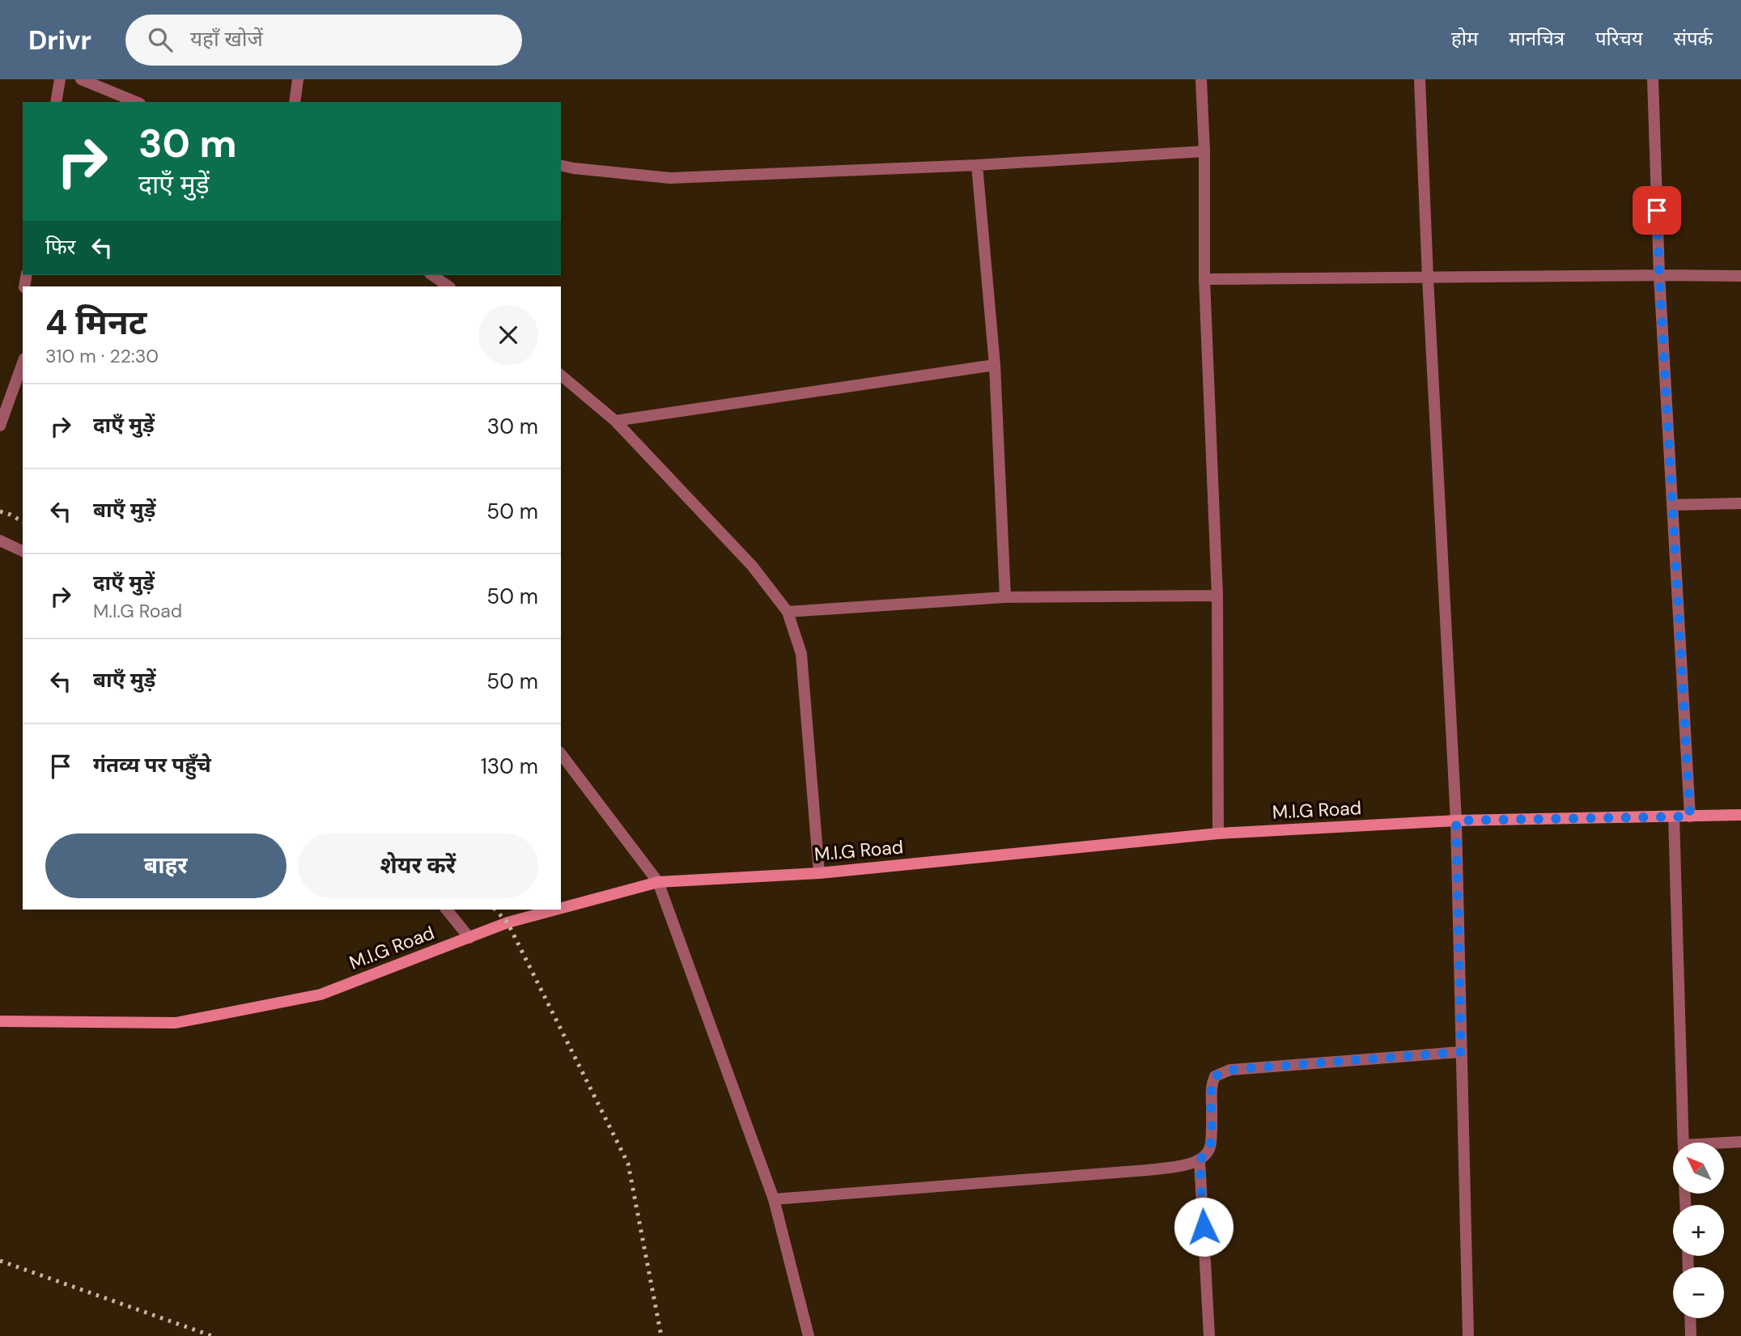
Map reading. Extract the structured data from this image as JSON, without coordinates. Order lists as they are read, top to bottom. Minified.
{"streets":{"street":["M.I.G Road"]},"north":"top left","page":{"header":"Drivr","search":"यहाँ खोजें","nav":["होम","मानचित्र","परिचय","संपर्क"],"turn":["30 m","दाएँ मुड़ें"],"then":"फिर","heading":["4 मिनट","310 m · 22:30"],"list":[{"name":"दाएँ मुड़ें","value":"30 m"},{"name":"बाएँ मुड़ें","value":"50 m"},{"name":"दाएँ मुड़ें","note":"M.I.G Road","value":"50 m"},{"name":"बाएँ मुड़ें","value":"50 m"},{"name":"गंतव्य पर पहुँचे","value":"130 m"}],"buttons":["बाहर","शेयर करें"],"map_buttons":["+","−"]}}
